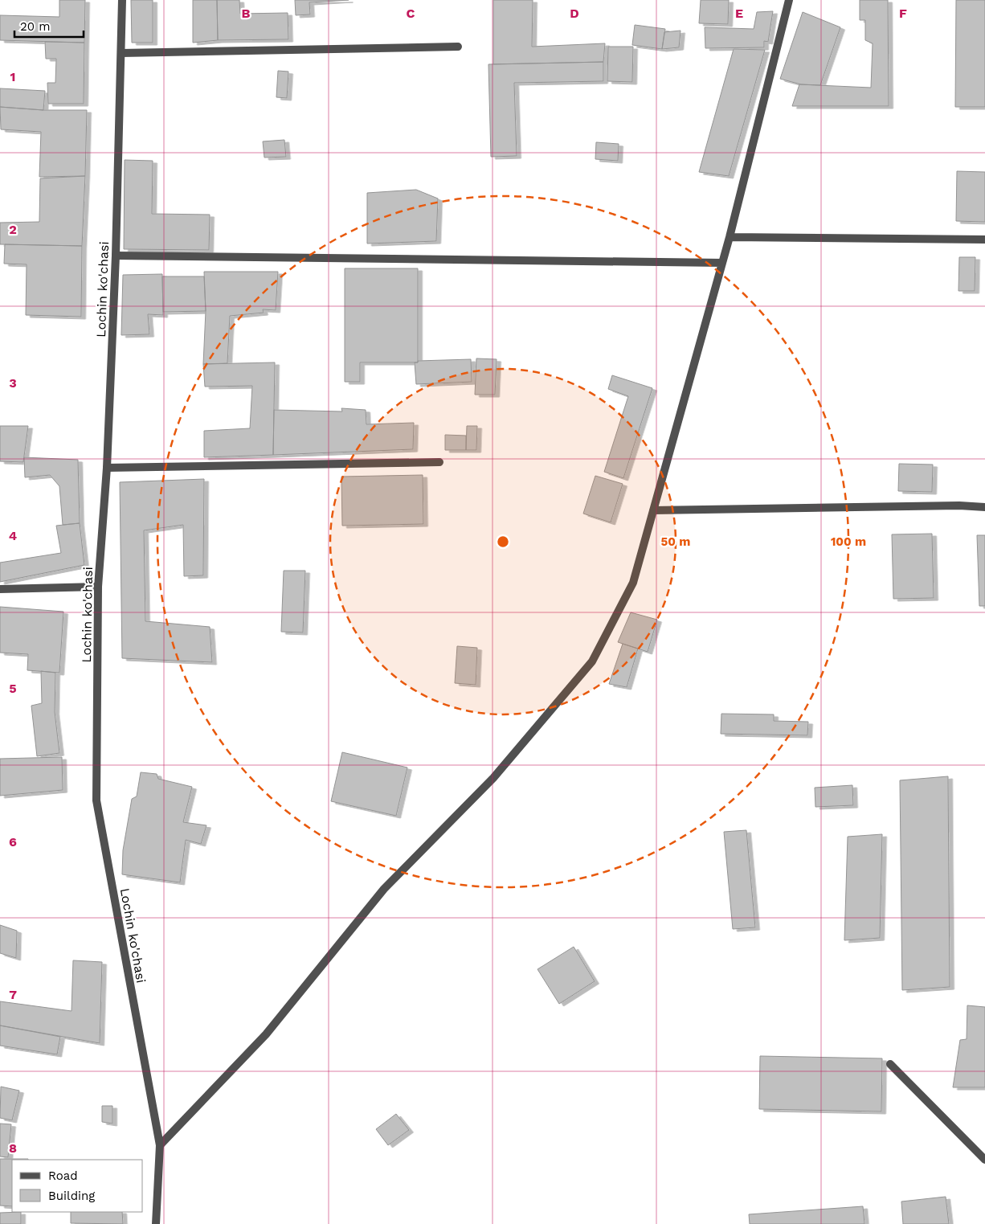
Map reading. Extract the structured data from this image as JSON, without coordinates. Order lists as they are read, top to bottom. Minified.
{"streets":{"street":["Lochin ko'chasi"]},"legend":["Road","Building"],"scale_bar":"20 m","grid":{"columns":["B","C","D","E","F"],"rows":["1","2","3","4","5","6","7","8"]},"rings":["50 m","100 m"]}
